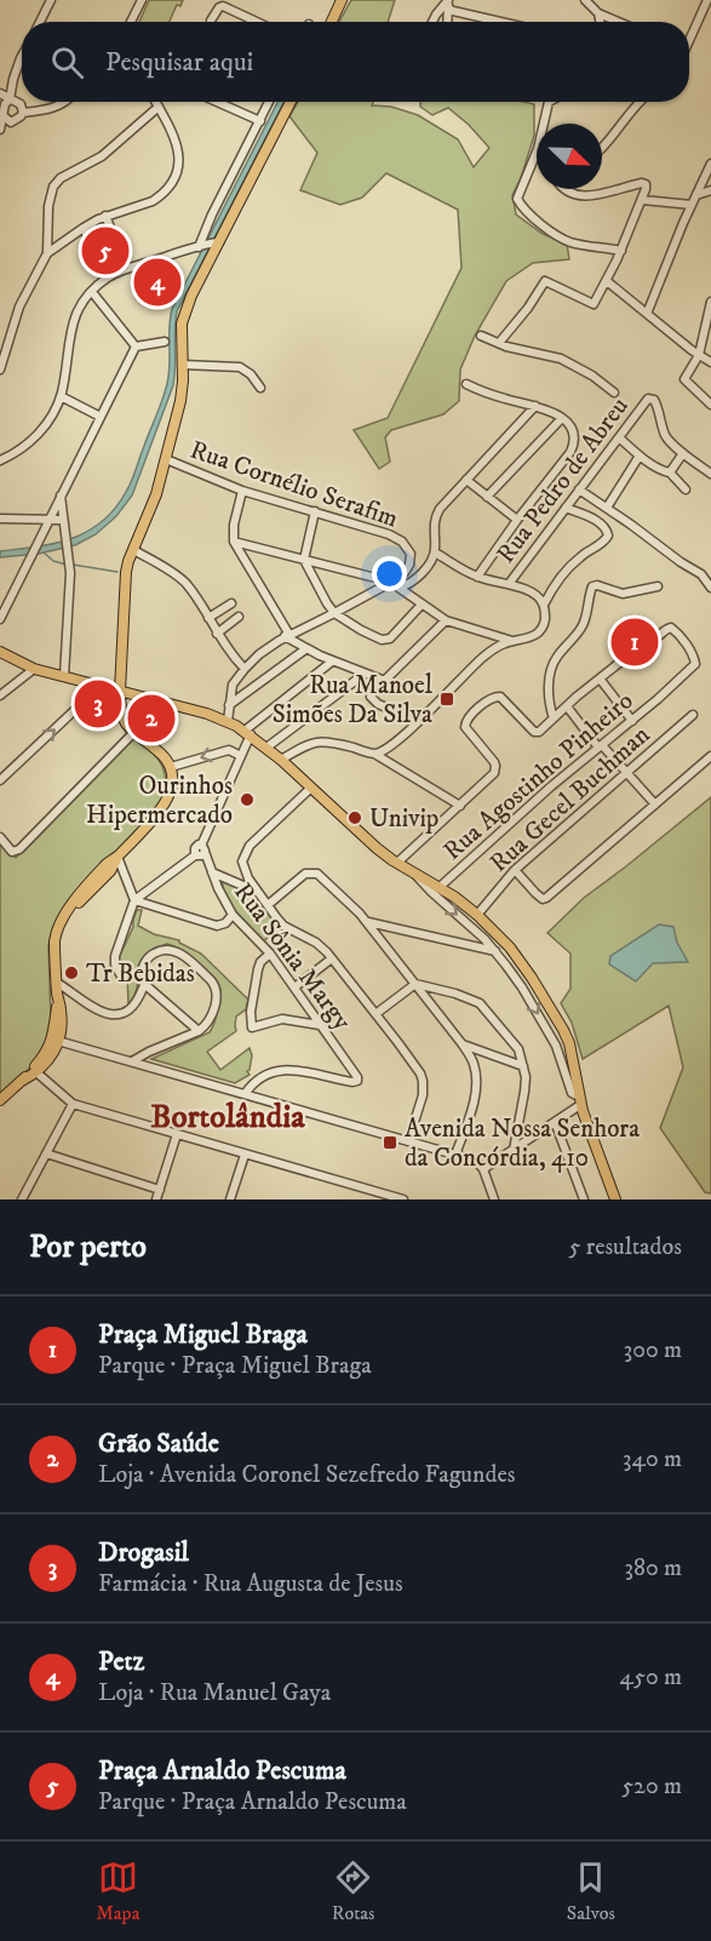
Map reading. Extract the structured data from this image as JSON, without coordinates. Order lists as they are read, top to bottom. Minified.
{"streets":{"street":["Rua Pedro de Abreu","Rua Cornélio Serafim","Rua Agostinho Pinheiro","Rua Gecel Buchman","Rua Sônia Margy"]},"districts":["Bortolândia"],"places":{"transit":["Rua Manoel Simões Da Silva","Avenida Nossa Senhora da Concórdia, 410"],"other":["Ourinhos Hipermercado","Univip","Tr Bebidas"]},"north":"bottom right","page":{"search":"Pesquisar aqui","pins":["5","4","1","3","2"],"heading":["Por perto","5 resultados"],"list":[{"mark":"1","name":"Praça Miguel Braga","note":"Parque · Praça Miguel Braga","value":"300 m"},{"mark":"2","name":"Grão Saúde","note":"Loja · Avenida Coronel Sezefredo Fagundes","value":"340 m"},{"mark":"3","name":"Drogasil","note":"Farmácia · Rua Augusta de Jesus","value":"380 m"},{"mark":"4","name":"Petz","note":"Loja · Rua Manuel Gaya","value":"450 m"},{"mark":"5","name":"Praça Arnaldo Pescuma","note":"Parque · Praça Arnaldo Pescuma","value":"520 m"}],"nav":["Mapa","Rotas","Salvos"]}}
